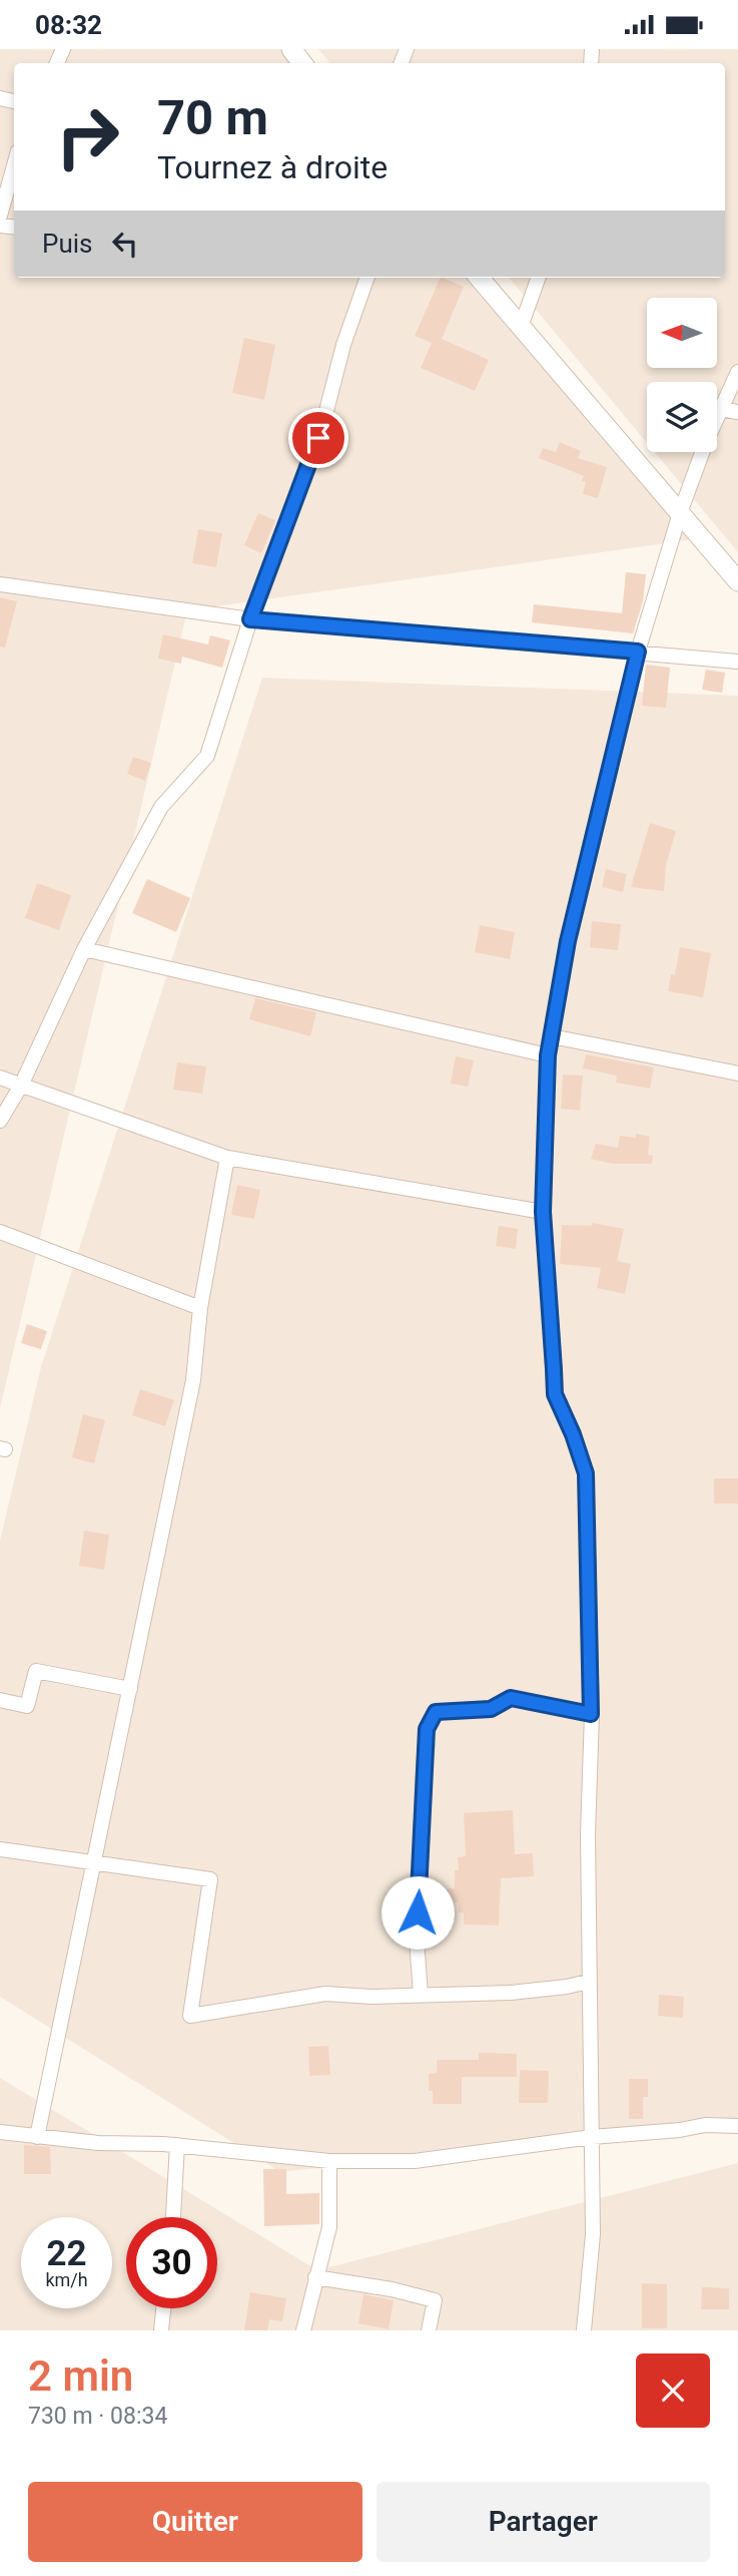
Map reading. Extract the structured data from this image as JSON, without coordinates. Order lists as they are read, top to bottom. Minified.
{"north":"left","page":{"status":"08:32","turn":["70 m","Tournez à droite"],"then":"Puis","speed":"22 km/h","limit":"30","heading":["2 min","730 m · 08:34"],"buttons":["Quitter","Partager"]}}
